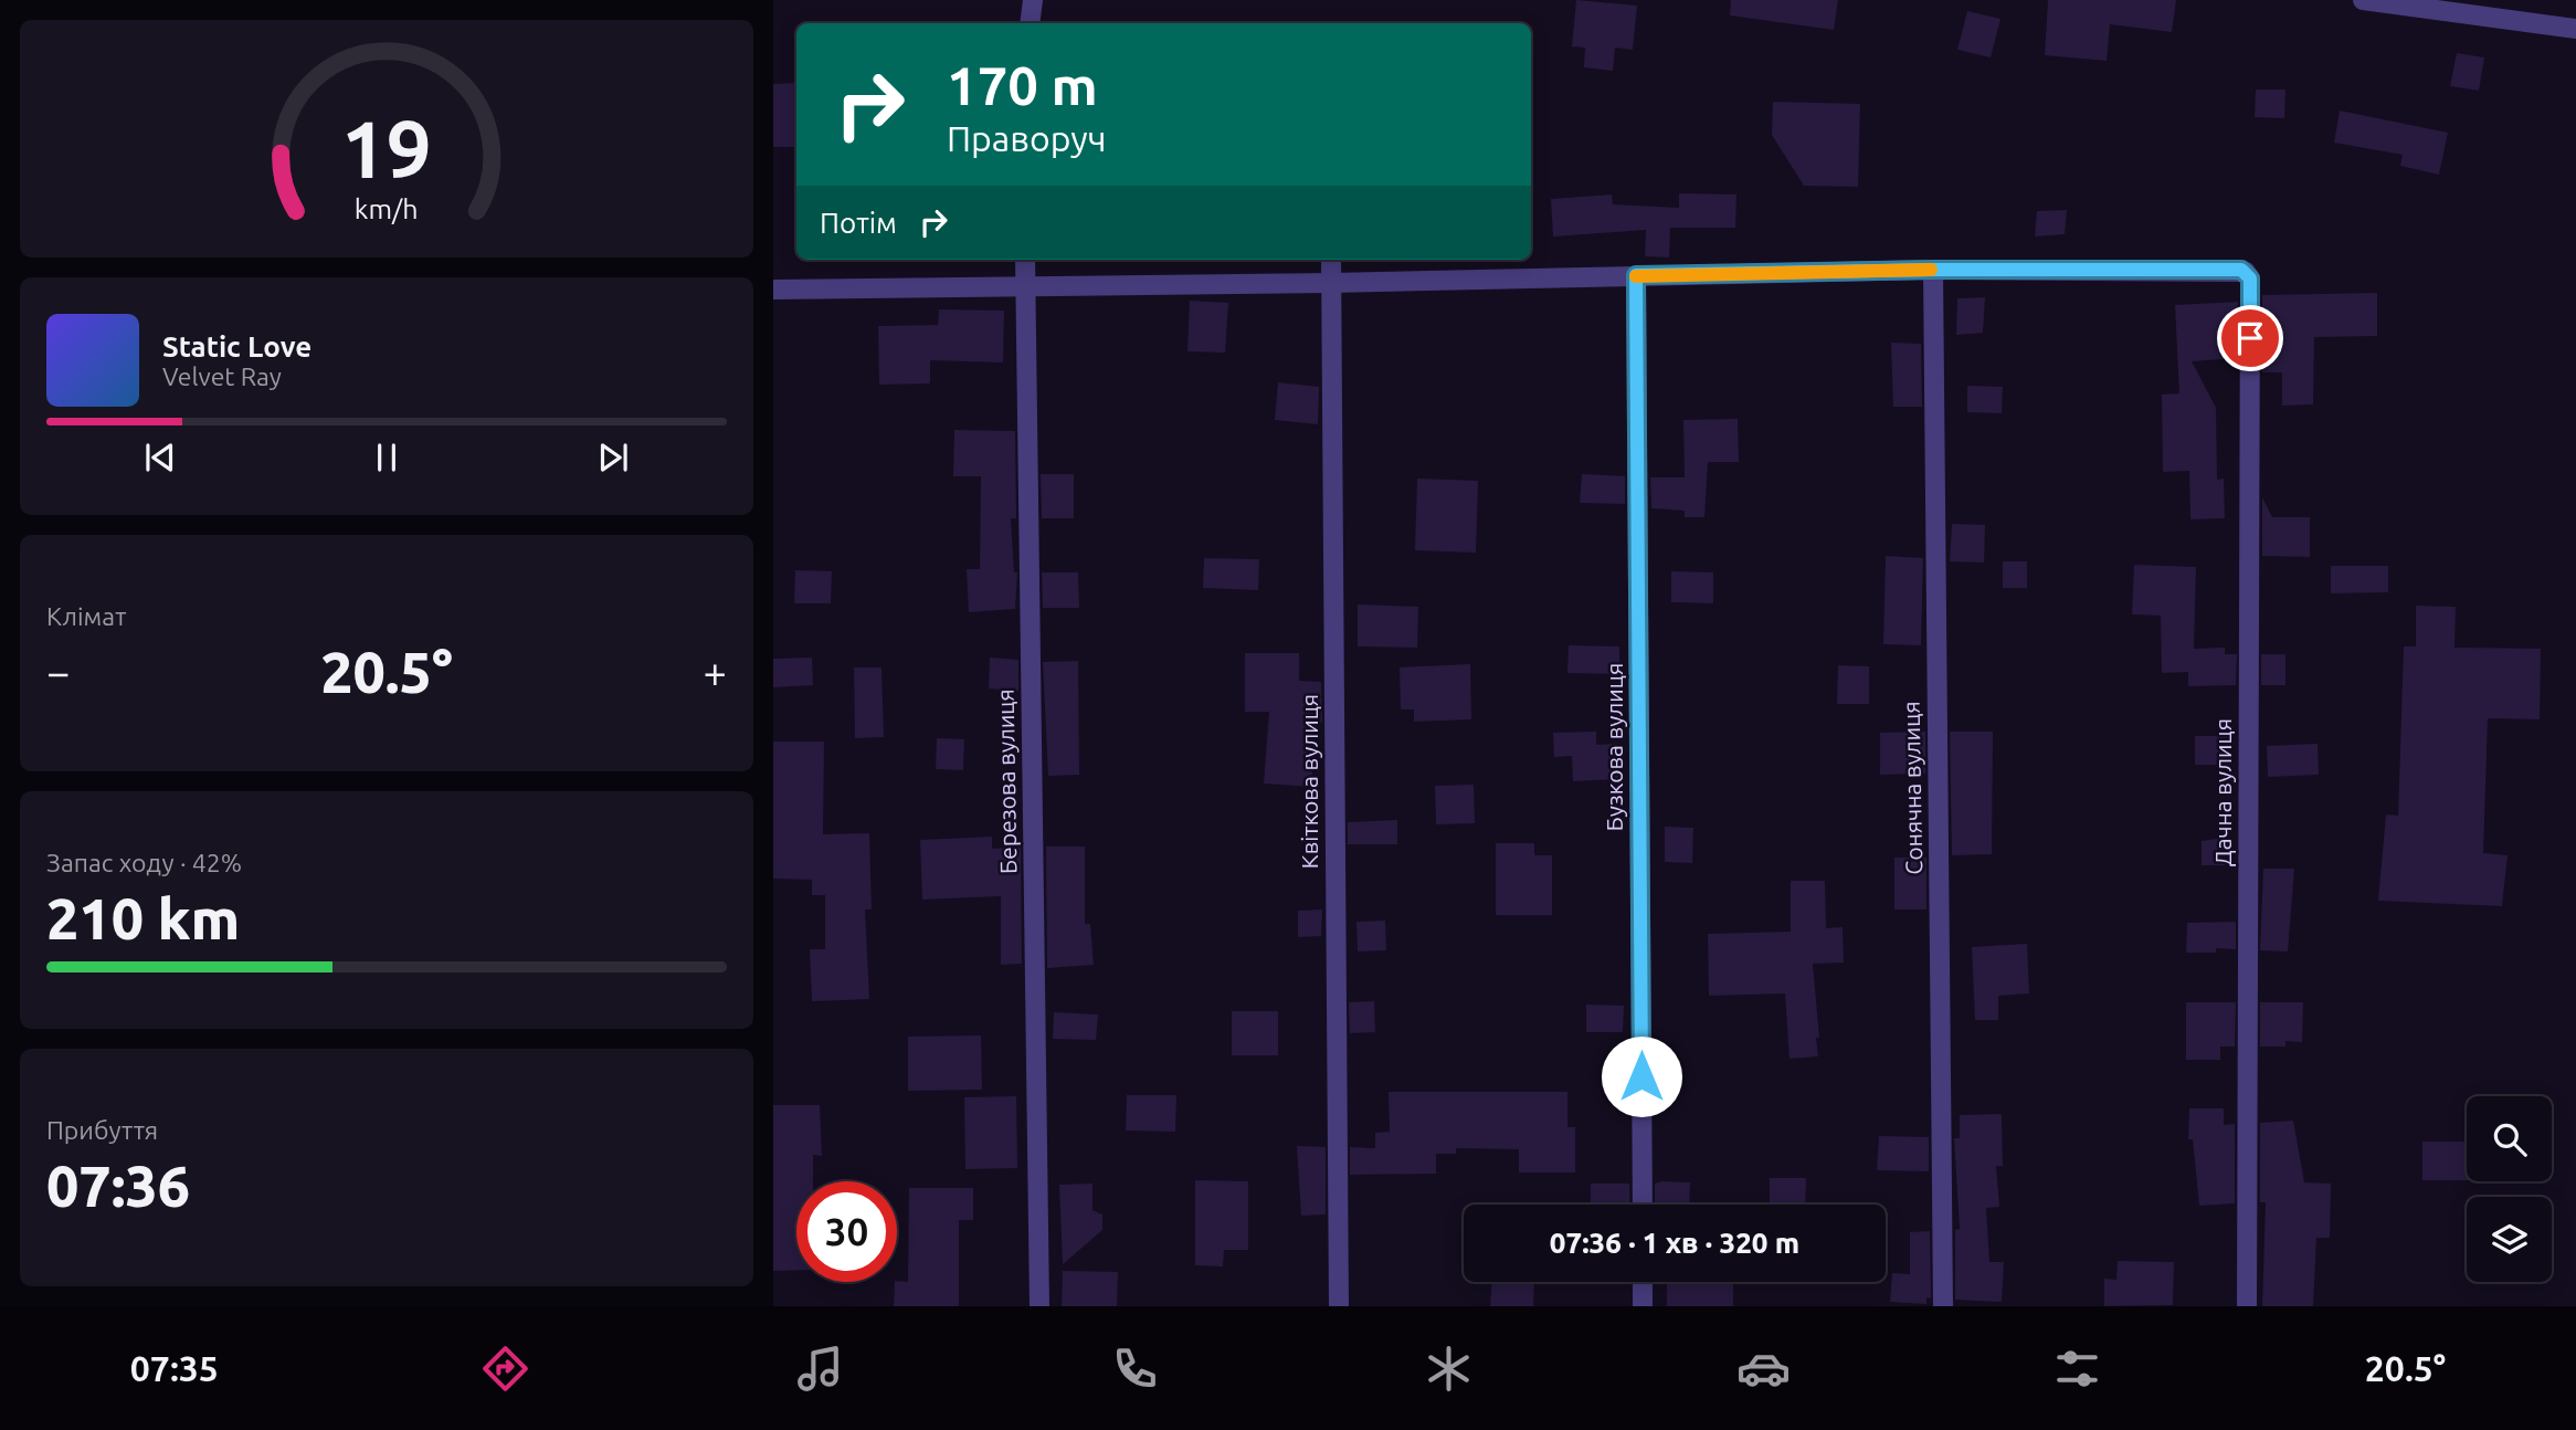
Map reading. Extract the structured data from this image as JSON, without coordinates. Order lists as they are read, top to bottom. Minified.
{"streets":{"street":["Бузкова вулиця","Березова вулиця","Квіткова вулиця","Сонячна вулиця","Дачна вулиця"]},"crossings":[["Сонячна вулиця","Дачна вулиця"]],"page":{"turn":["170 m","Праворуч"],"then":"Потім","song":["Static Love","Velvet Ray"],"tile":["Клімат",["Запас ходу · 42%","210 km"],["Прибуття","07:36"]],"heat":["−","20.5°","+"],"limit":"30","trip":"07:36 · 1 хв · 320 m","tabs":["07:35","20.5°"],"gauge":["19","km/h"]}}
